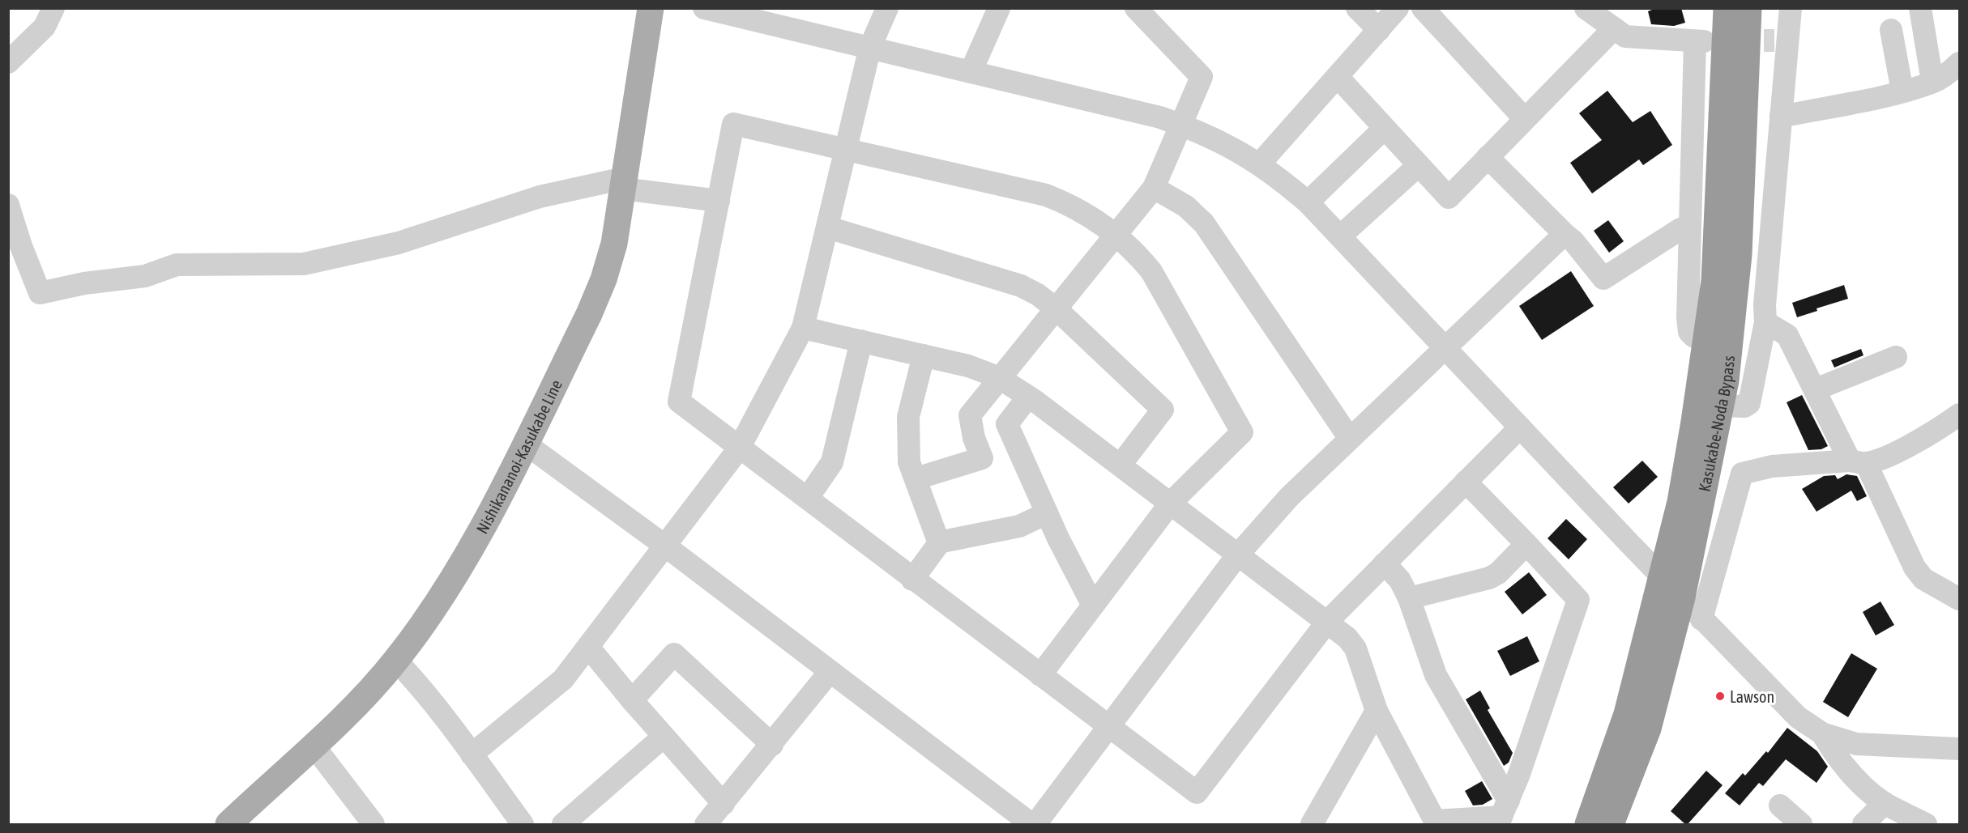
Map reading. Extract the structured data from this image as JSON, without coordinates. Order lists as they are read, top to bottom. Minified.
{"streets":{"highway":["Kasukabe-Noda Bypass"],"main road":["Nishikananoi-Kasukabe Line"]},"places":["Lawson"]}
